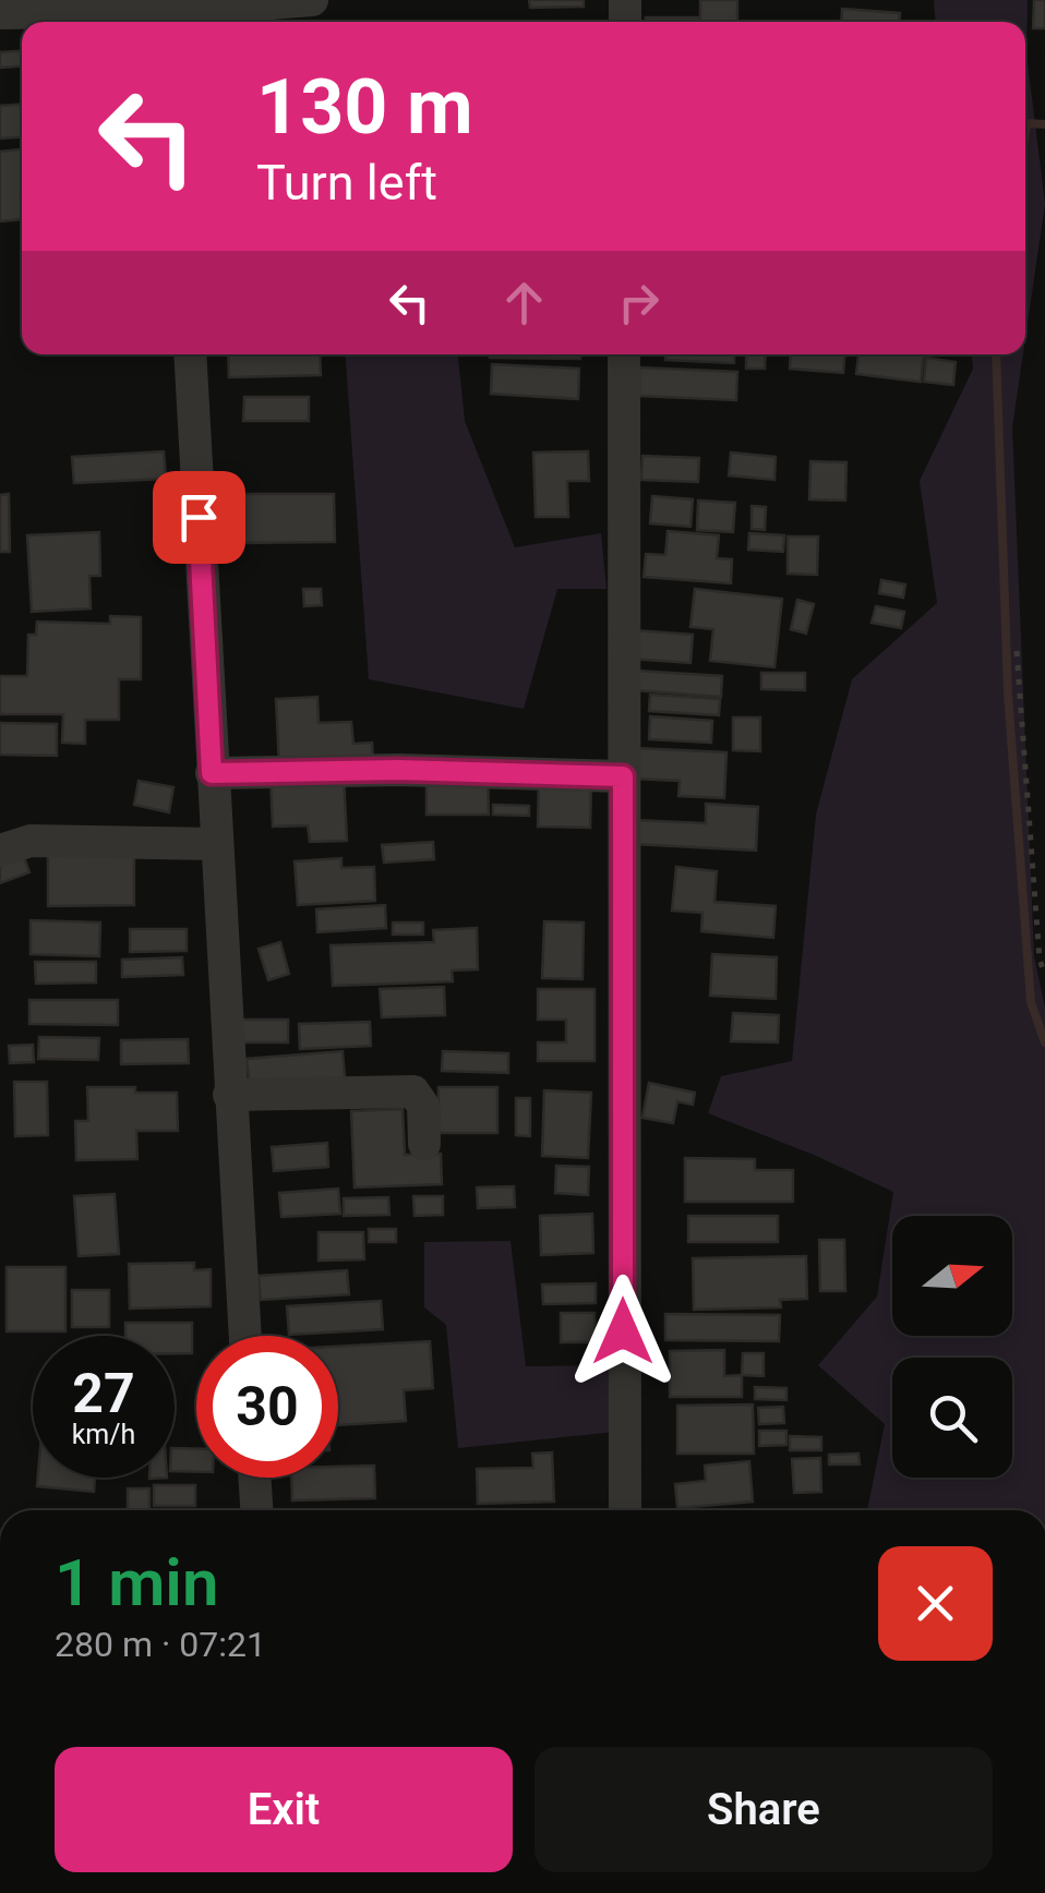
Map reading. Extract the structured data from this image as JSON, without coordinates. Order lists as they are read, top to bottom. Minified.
{"north":"right","page":{"turn":["130 m","Turn left"],"speed":"27 km/h","limit":"30","heading":["1 min","280 m · 07:21"],"buttons":["Exit","Share"]}}
